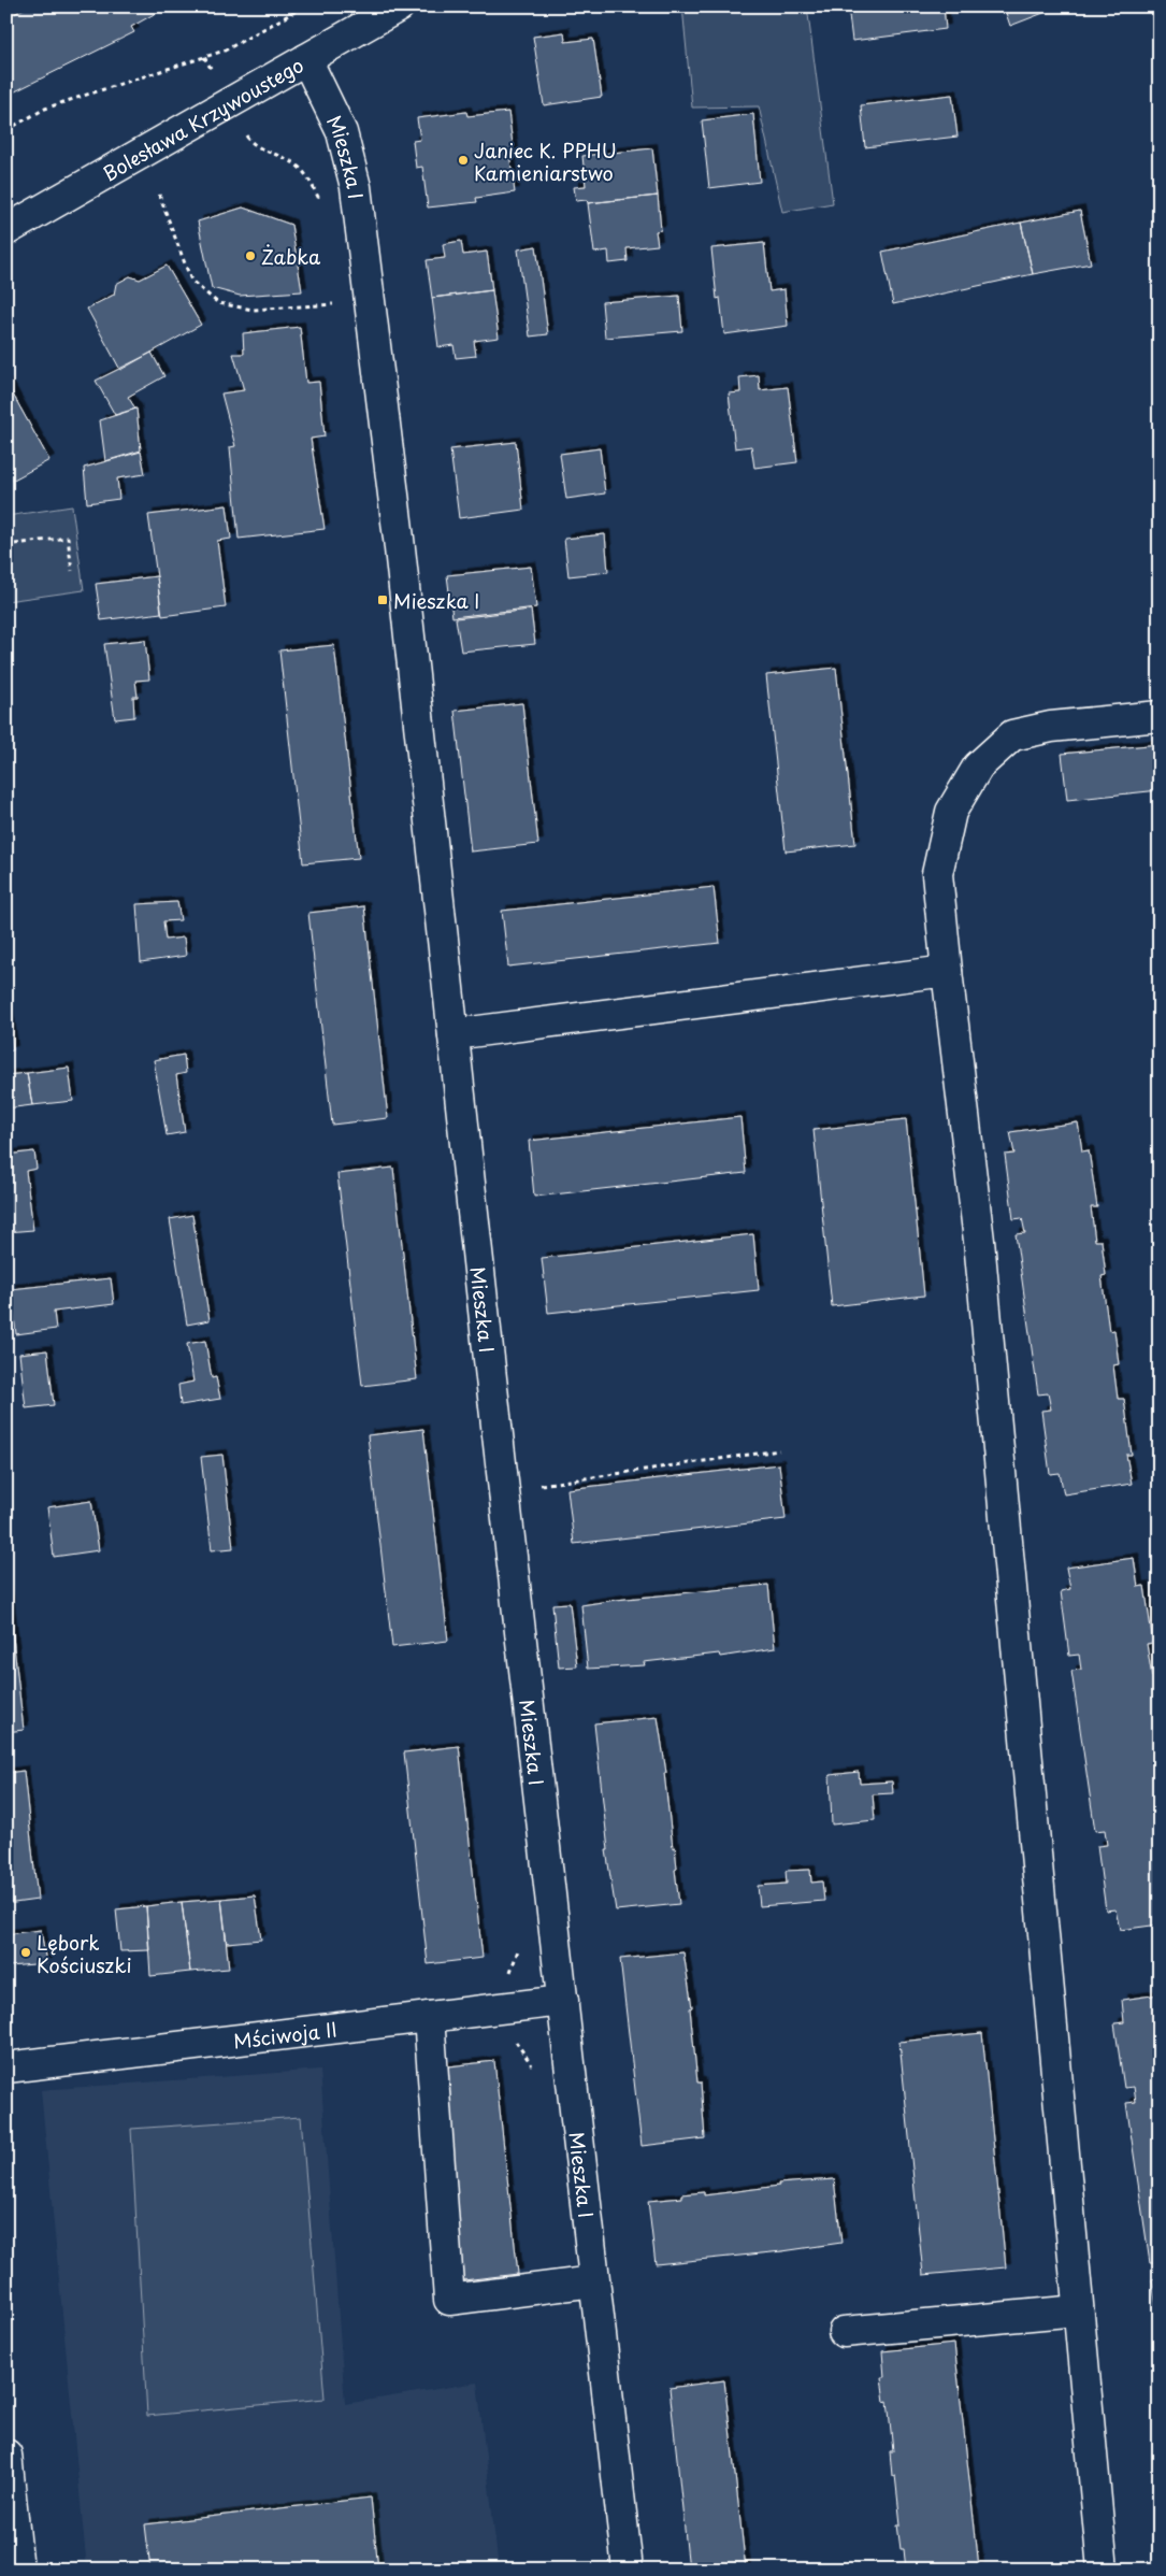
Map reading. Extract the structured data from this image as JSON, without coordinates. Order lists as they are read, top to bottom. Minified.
{"streets":{"street":["Bolesława Krzywoustego","Mieszka I","Mściwoja II"]},"crossings":[["Bolesława Krzywoustego","Mieszka I"],["Mieszka I","Mściwoja II"]],"places":{"other":["Janiec K. PPHU Kamieniarstwo","Żabka","Lębork Kościuszki"],"transit":["Mieszka I"]}}
